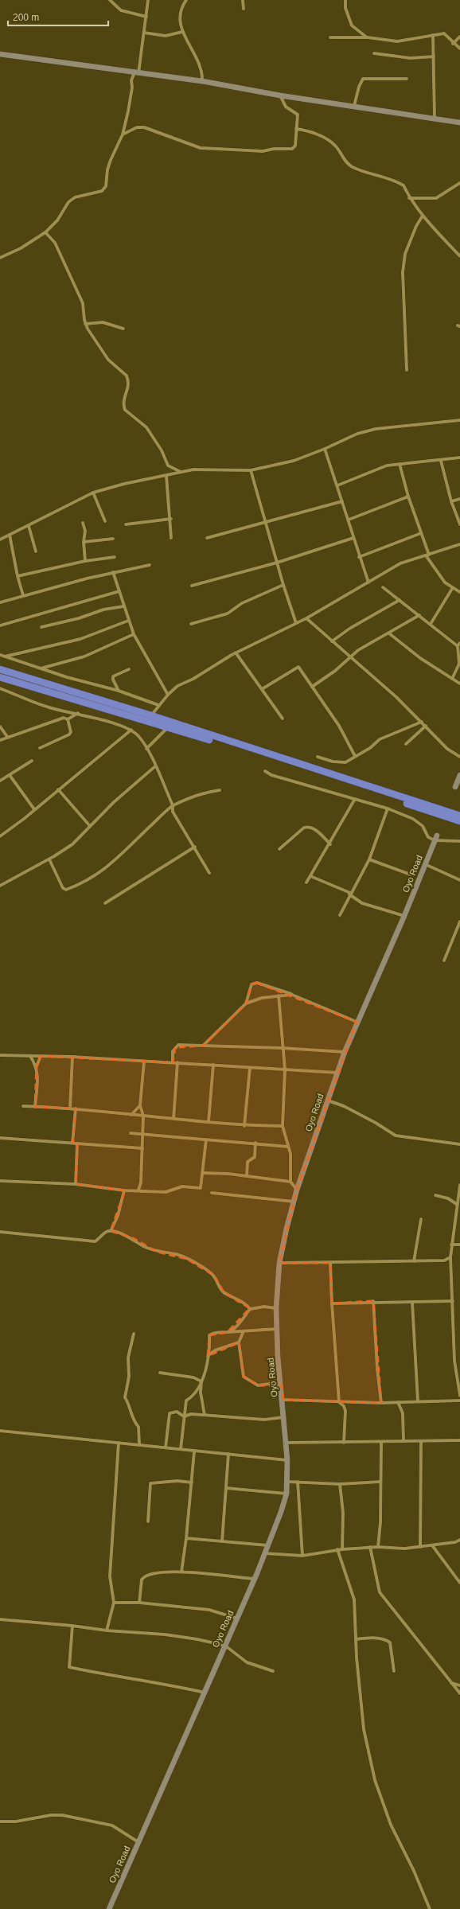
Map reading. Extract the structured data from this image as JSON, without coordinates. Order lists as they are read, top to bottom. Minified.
{"streets":{"street":["Oyo Road"]},"scale_bar":"200 m"}
